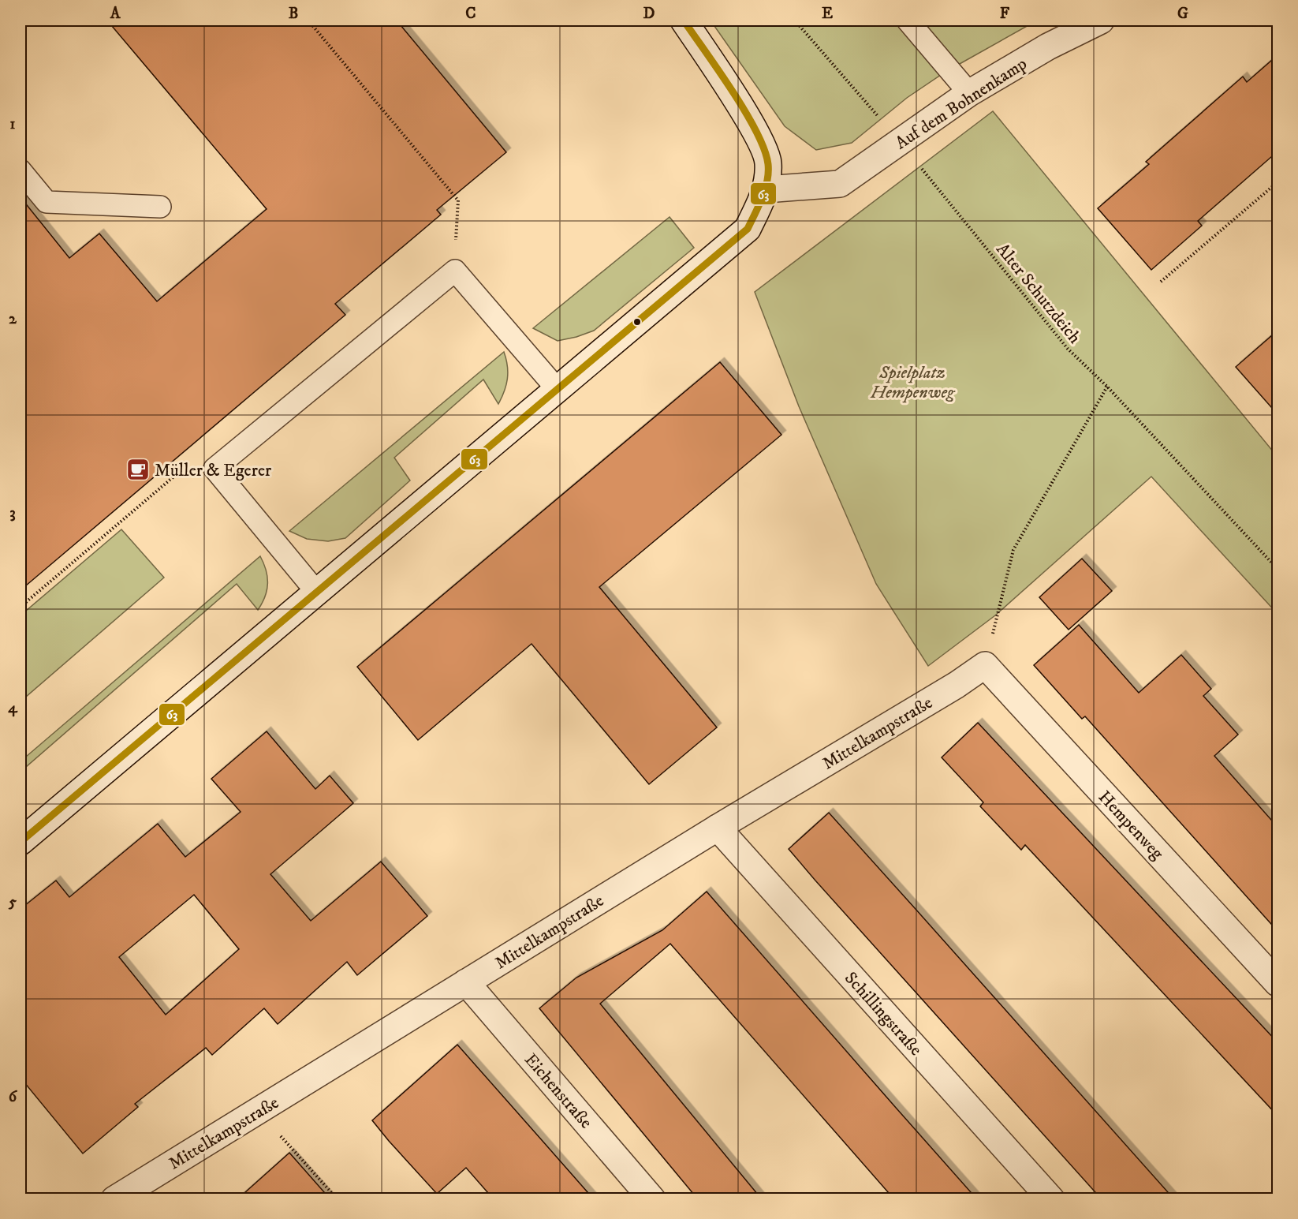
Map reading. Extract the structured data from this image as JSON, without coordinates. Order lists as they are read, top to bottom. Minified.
{"streets":{"street":["Auf dem Bohnenkamp","Mittelkampstraße","Hempenweg","Schillingstraße","Eichenstraße"],"path":["Alter Schutzdeich"]},"crossings":[["Auf dem Bohnenkamp","Alter Schutzdeich"],["Mittelkampstraße","Hempenweg"],["Mittelkampstraße","Schillingstraße"],["Mittelkampstraße","Eichenstraße"]],"parks":["Spielplatz Hempenweg"],"places":{"cafe":["Müller & Egerer"]},"lines":["transit line 63"],"grid":{"columns":["A","B","C","D","E","F","G"],"rows":["1","2","3","4","5","6"]}}
